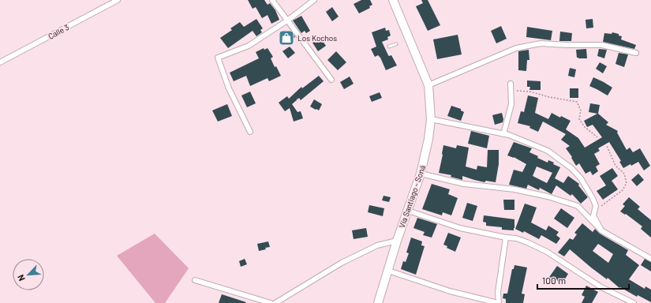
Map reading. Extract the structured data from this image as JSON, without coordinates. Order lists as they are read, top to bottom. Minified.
{"streets":{"main road":["Vía Santiago - Soná"],"street":["Calle 3"]},"places":{"shop":["Los Kochos"]},"scale_bar":"100 m","north":"bottom left"}
